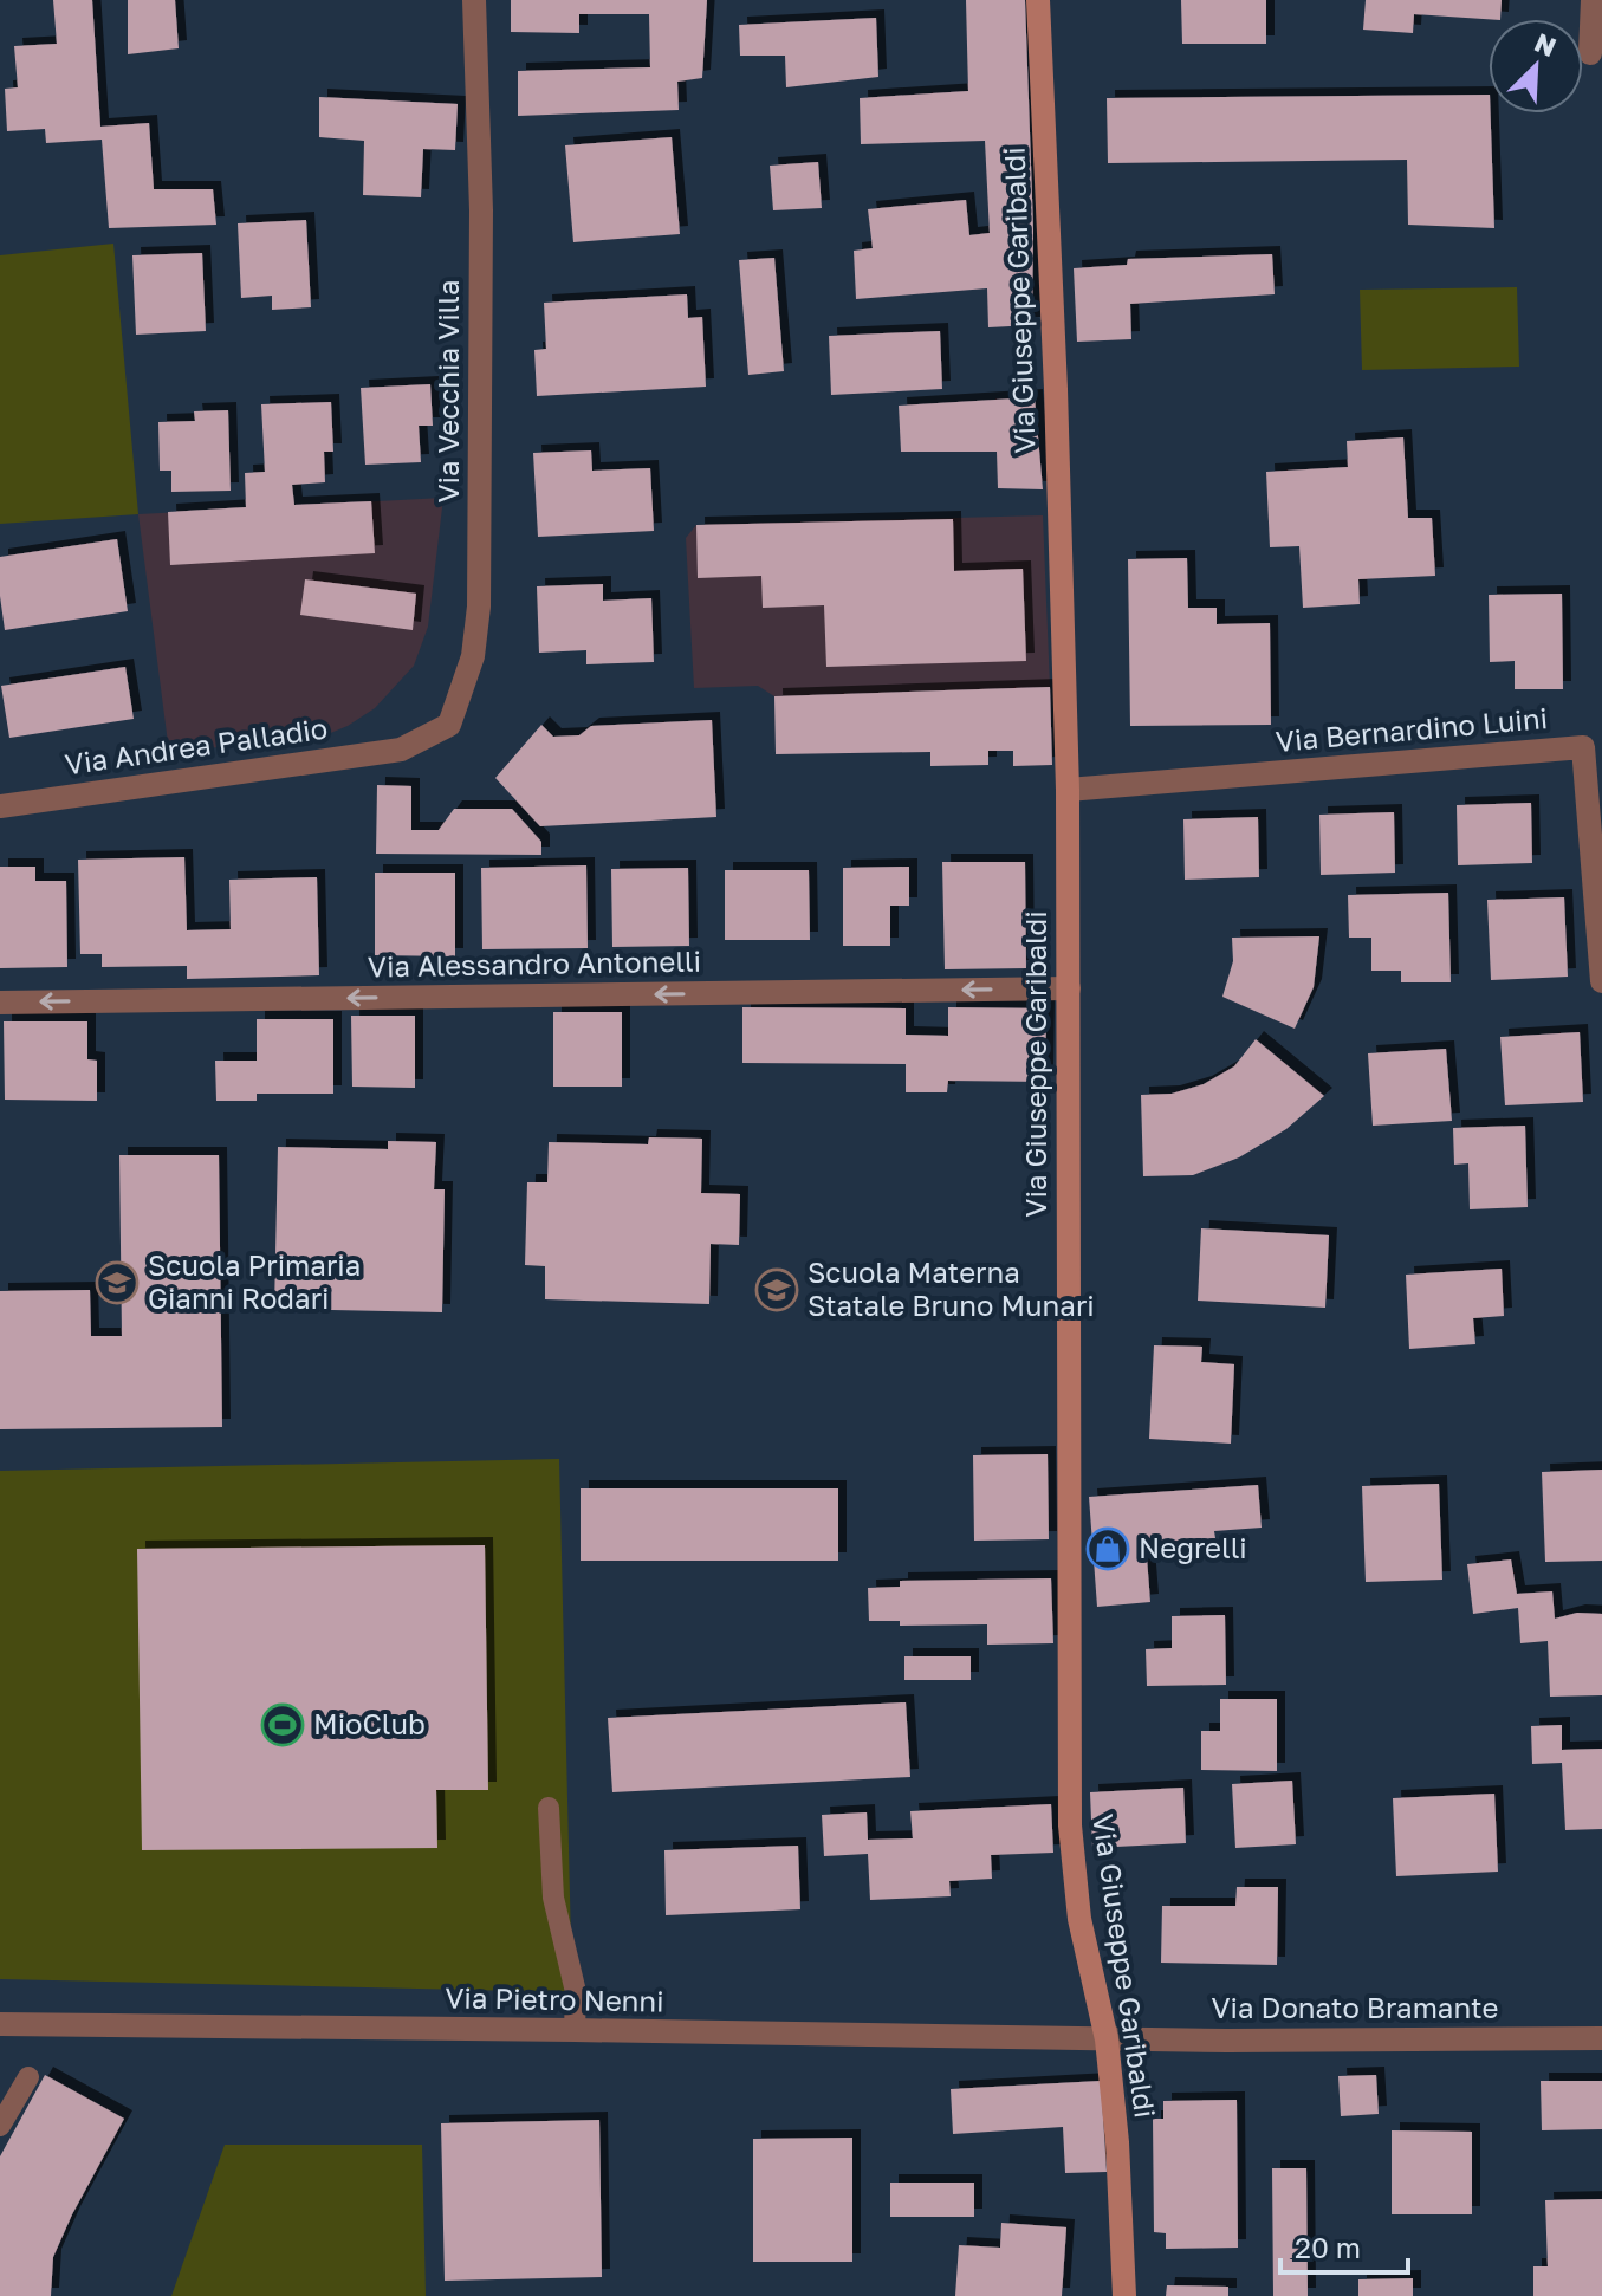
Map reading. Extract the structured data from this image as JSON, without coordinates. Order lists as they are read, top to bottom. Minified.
{"streets":{"street":["Via Giuseppe Garibaldi","Via Vecchia Villa","Via Bernardino Luini","Via Andrea Palladio","Via Alessandro Antonelli","Via Pietro Nenni","Via Donato Bramante"]},"crossings":[["Via Giuseppe Garibaldi","Via Bernardino Luini"],["Via Giuseppe Garibaldi","Via Alessandro Antonelli"],["Via Giuseppe Garibaldi","Via Pietro Nenni"],["Via Giuseppe Garibaldi","Via Donato Bramante"],["Via Vecchia Villa","Via Andrea Palladio"],["Via Pietro Nenni","Via Donato Bramante"]],"one_way":["Via Alessandro Antonelli"],"places":{"school or university":["Scuola Primaria Gianni Rodari","Scuola Materna Statale Bruno Munari"],"shop":["Negrelli"],"sports":["MioClub"]},"scale_bar":"20 m","north":"top right"}
